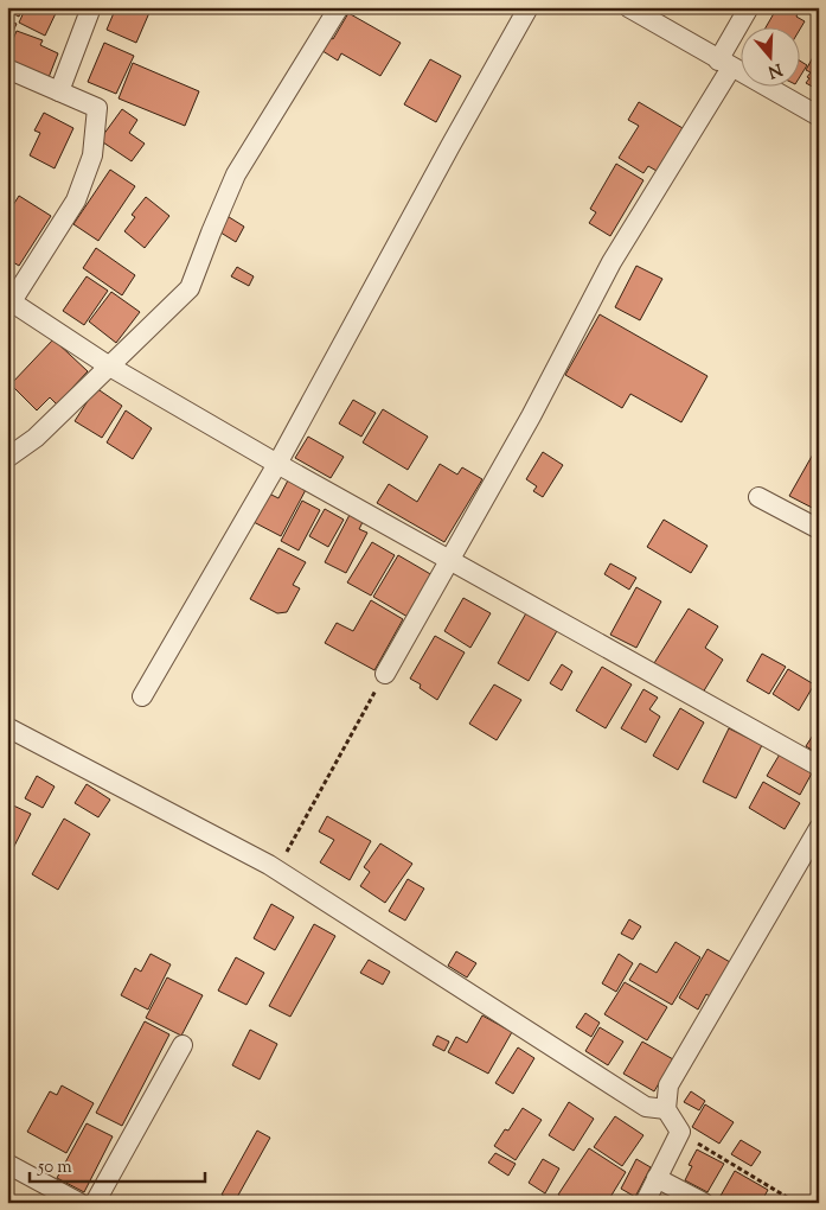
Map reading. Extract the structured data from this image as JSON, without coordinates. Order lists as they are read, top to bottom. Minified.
{"scale_bar":"50 m","north":"bottom"}
